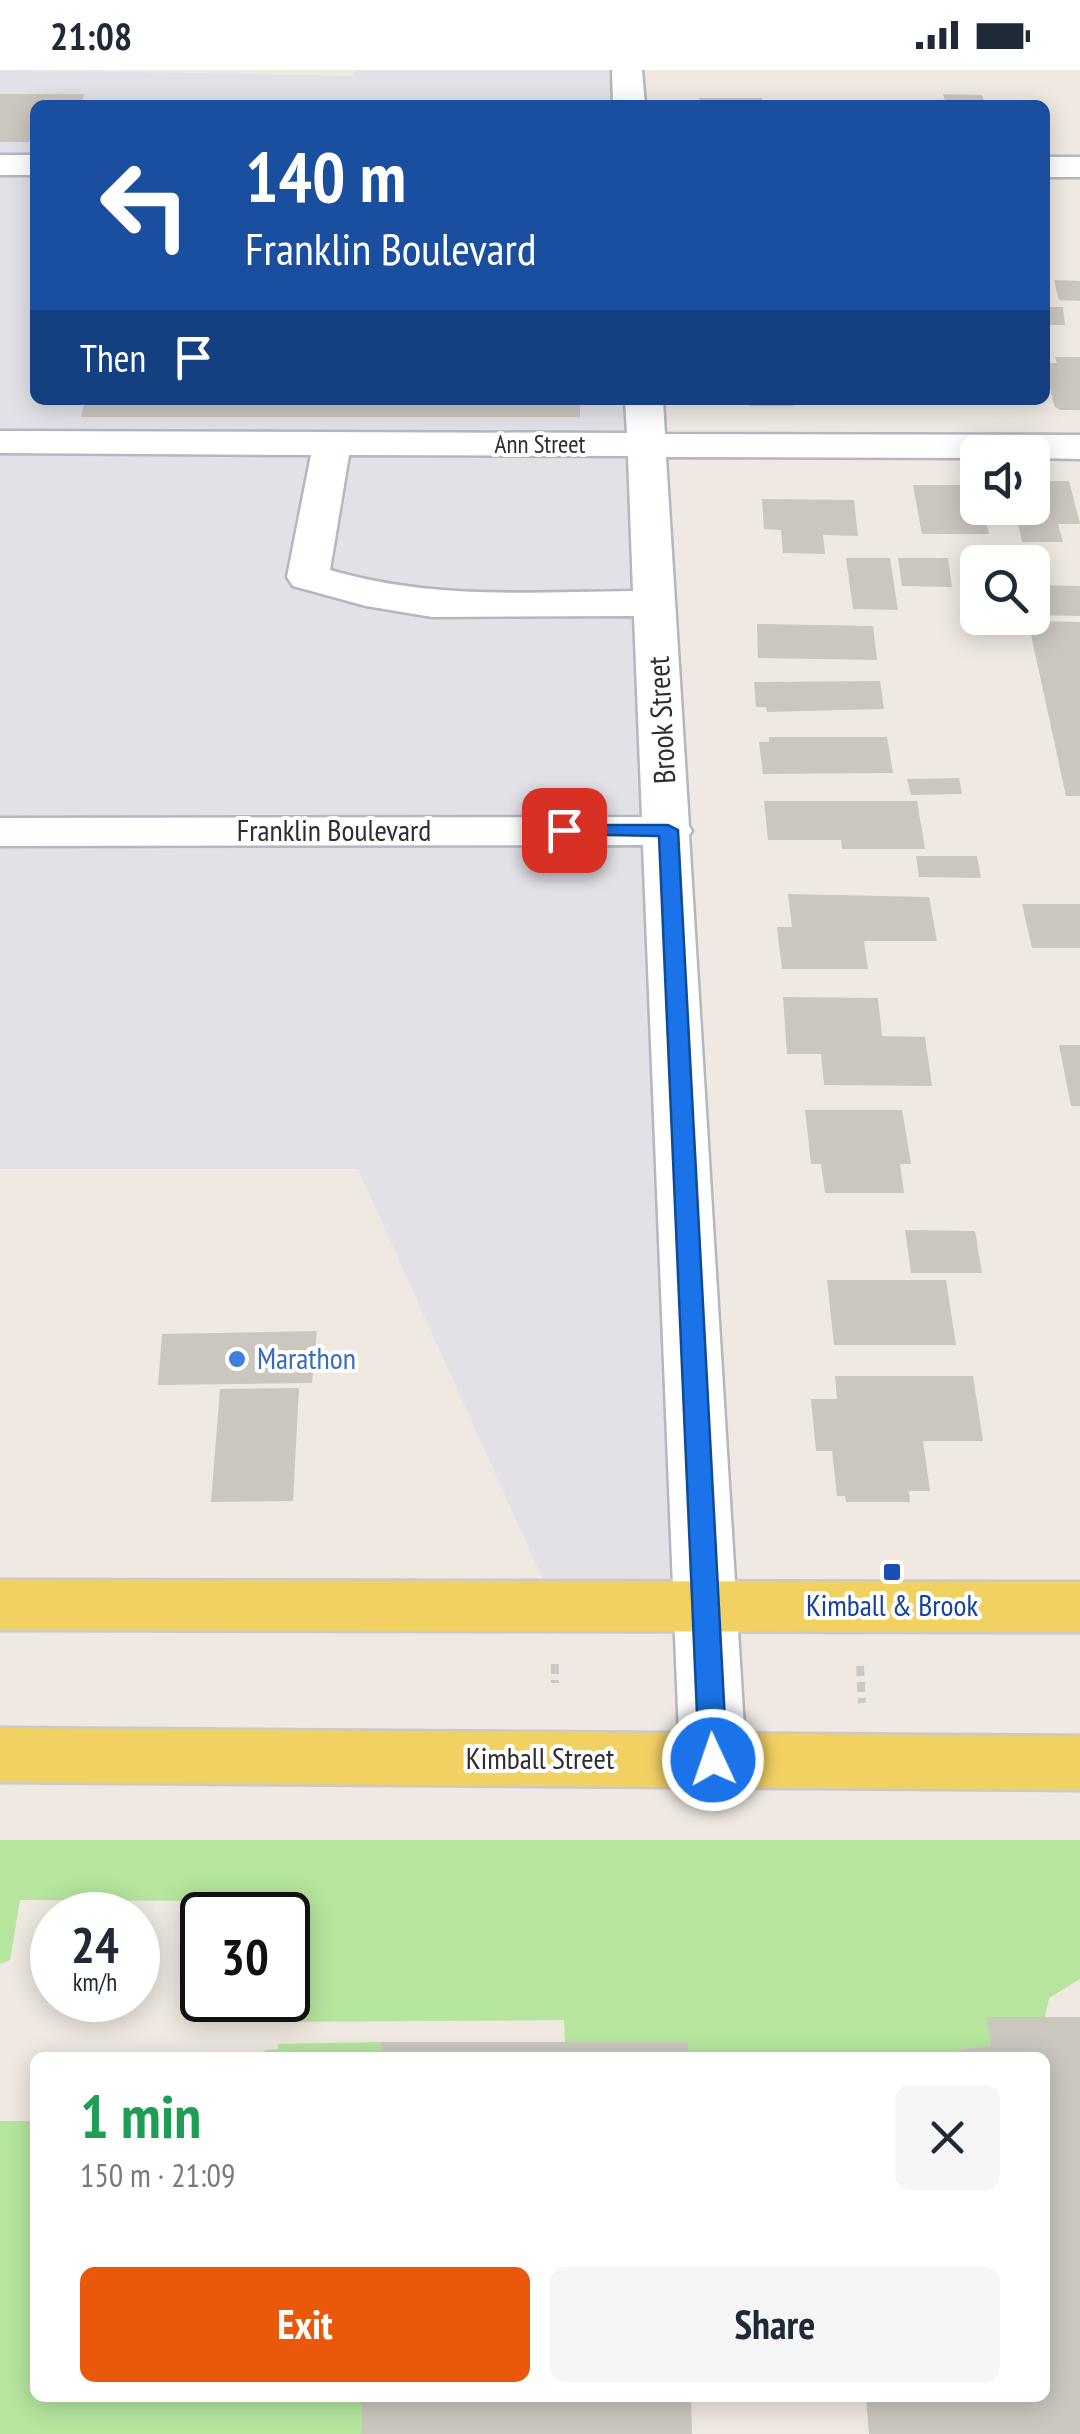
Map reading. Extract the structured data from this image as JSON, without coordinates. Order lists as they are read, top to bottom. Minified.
{"streets":{"main road":["Kimball Street"],"street":["Ann Street","Brook Street","Franklin Boulevard"]},"crossings":[["Ann Street","Brook Street"],["Brook Street","Franklin Boulevard"],["Brook Street","Kimball Street"]],"places":{"other":["Marathon"],"transit":["Kimball & Brook"]},"page":{"status":"21:08","turn":["140 m","Franklin Boulevard"],"then":"Then","speed":"24 km/h","limit":"30","heading":["1 min","150 m · 21:09"],"buttons":["Exit","Share"]}}
